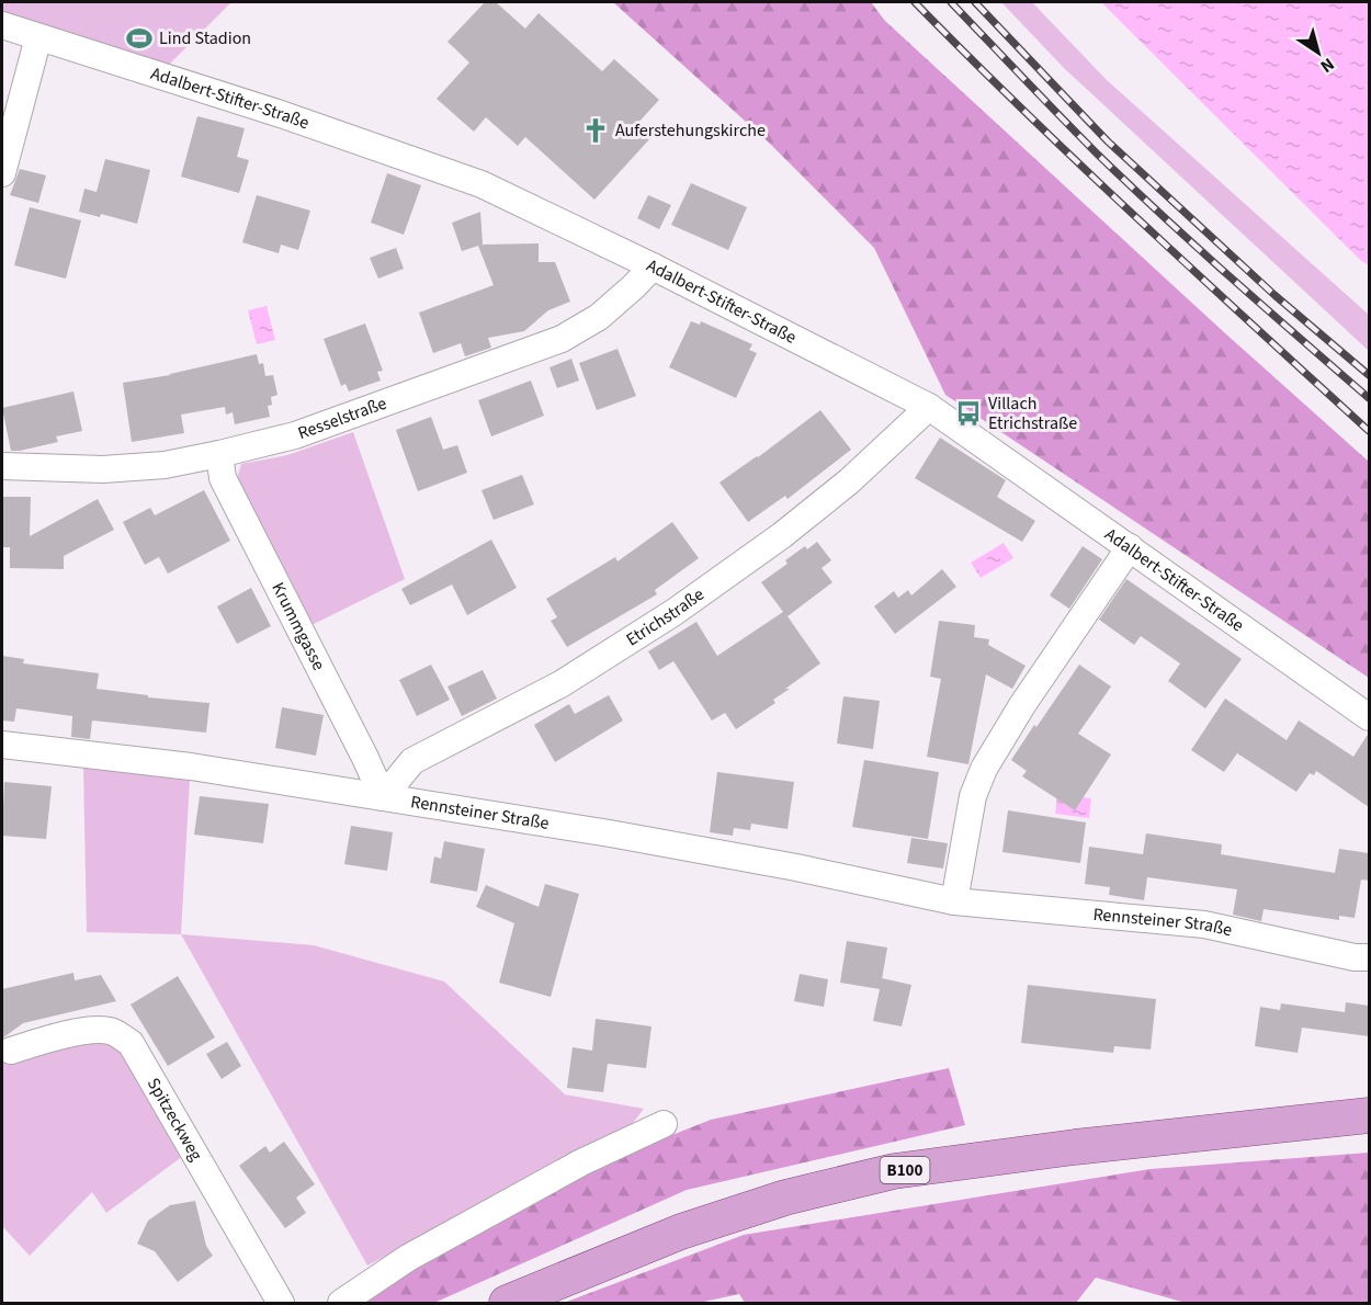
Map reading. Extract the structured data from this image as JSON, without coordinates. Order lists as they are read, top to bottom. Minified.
{"streets":{"main road":["B100"],"street":["Adalbert-Stifter-Straße","Resselstraße","Etrichstraße","Krummgasse","Rennsteiner Straße","Spitzeckweg"]},"crossings":[["Adalbert-Stifter-Straße","Resselstraße"],["Adalbert-Stifter-Straße","Etrichstraße"],["Resselstraße","Krummgasse"],["Etrichstraße","Krummgasse"],["Etrichstraße","Rennsteiner Straße"],["Krummgasse","Rennsteiner Straße"]],"places":{"sports":["Lind Stadion"],"church":["Auferstehungskirche"],"bus stop":["Villach Etrichstraße"]},"north":"bottom right"}
